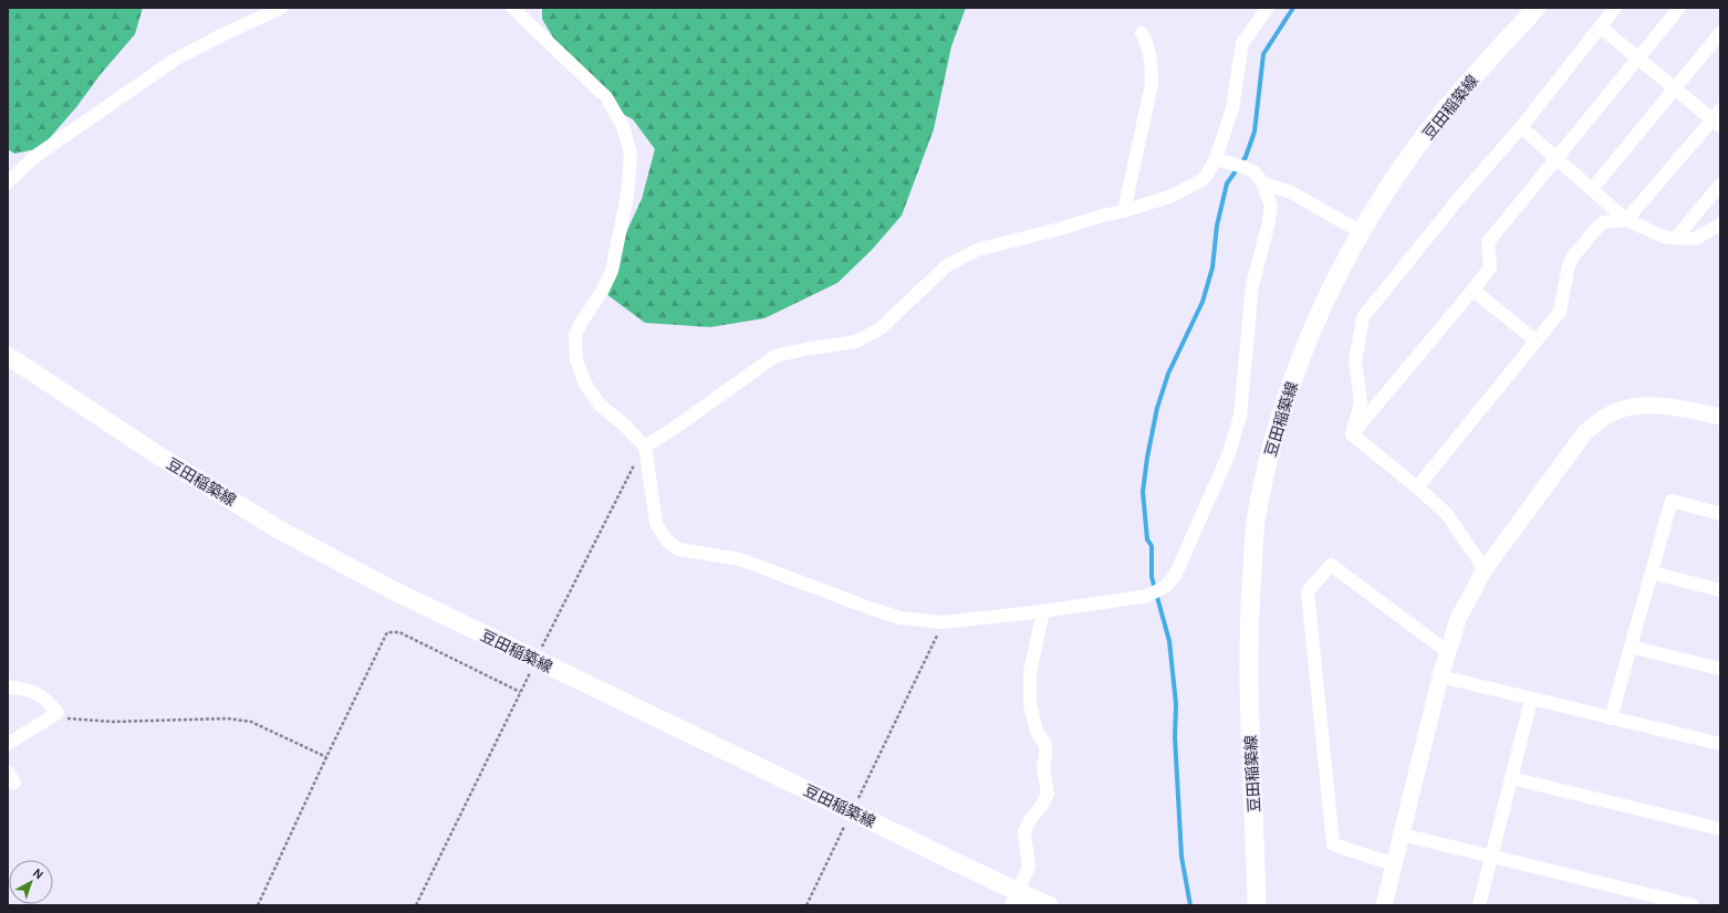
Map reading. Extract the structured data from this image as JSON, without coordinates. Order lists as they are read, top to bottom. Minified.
{"streets":{"main road":["豆田稲築線"]},"north":"top right"}
